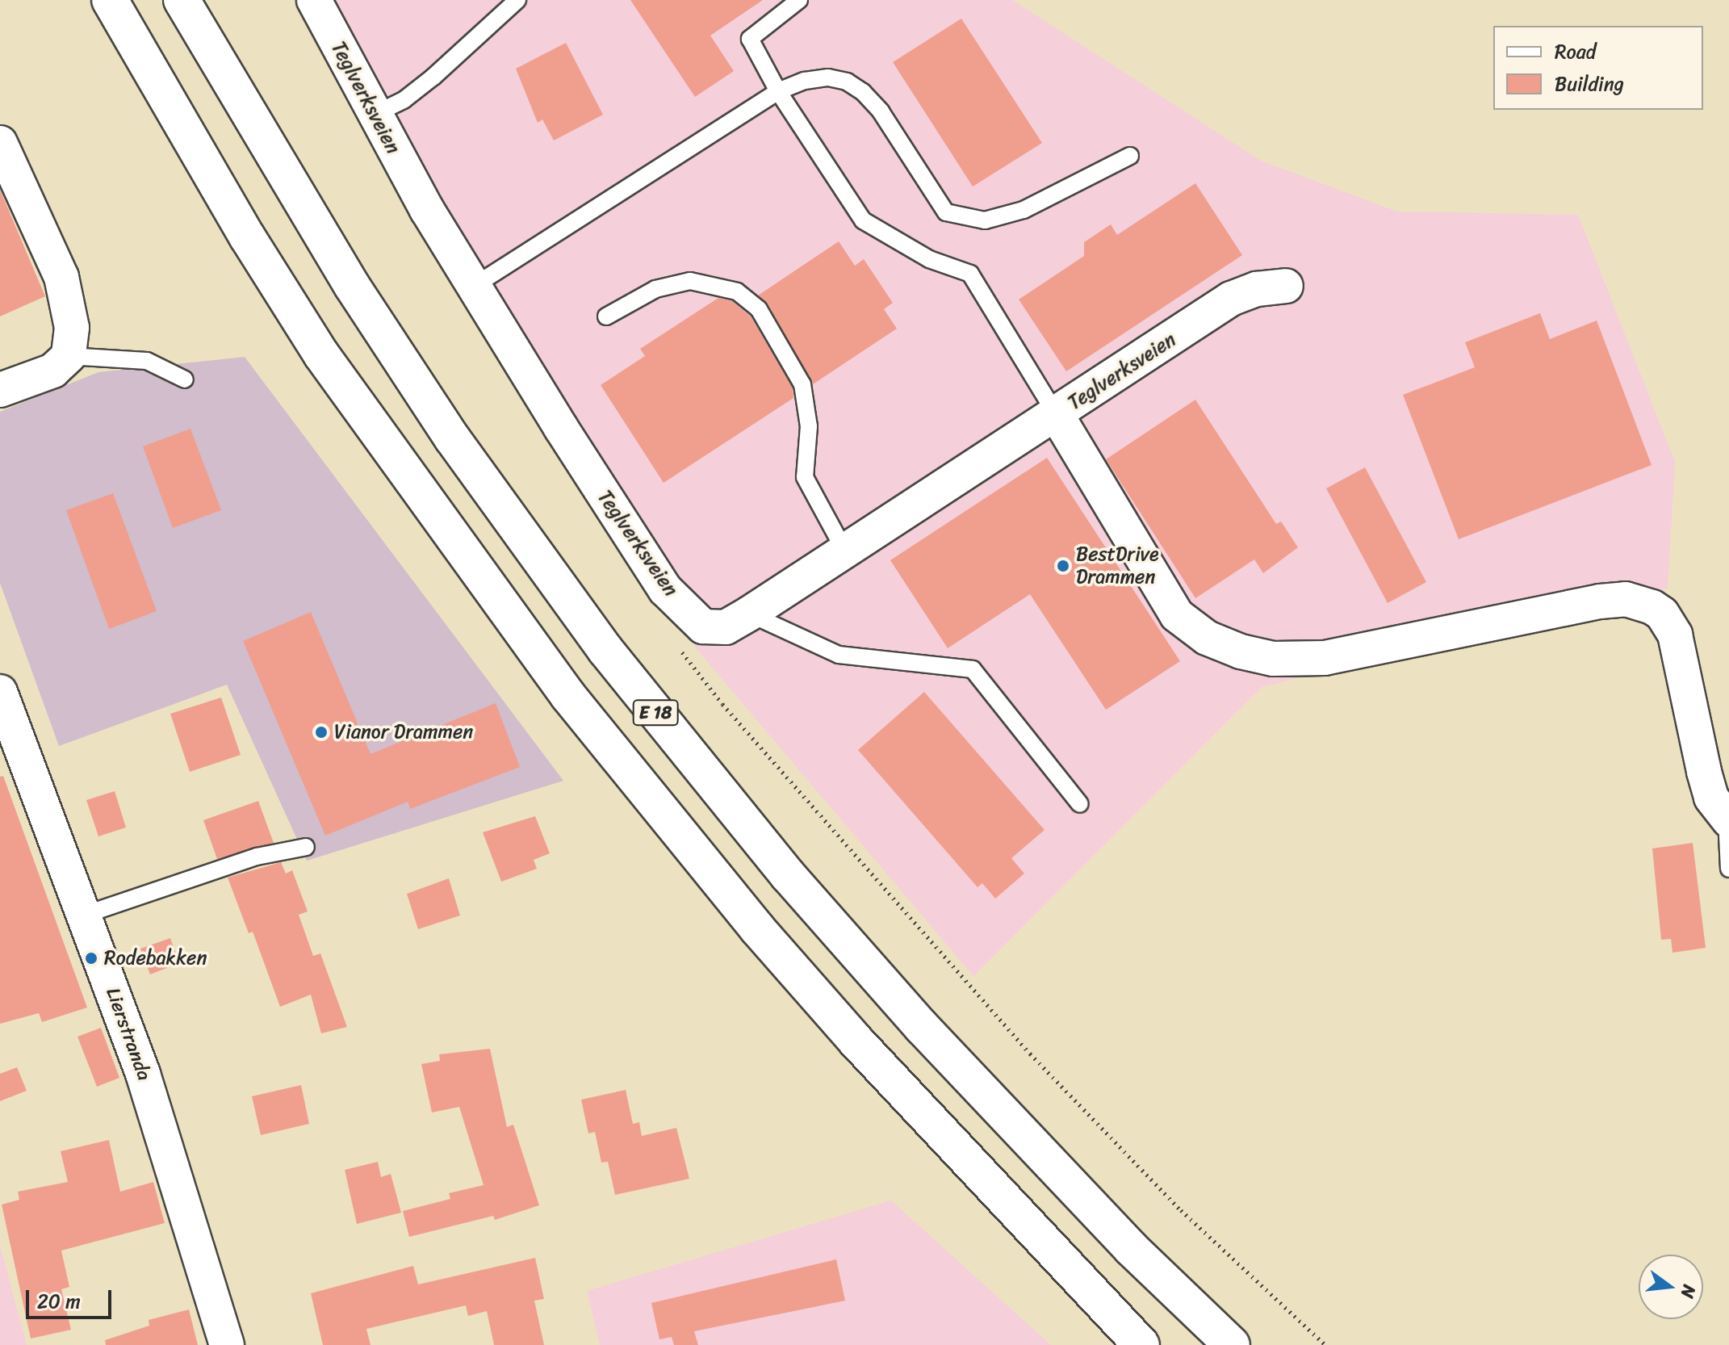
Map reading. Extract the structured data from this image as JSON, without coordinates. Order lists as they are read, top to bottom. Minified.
{"streets":{"highway":["E 18"],"street":["Teglverksveien","Lierstranda"]},"places":["BestDrive Drammen","Vianor Drammen","Rodebakken"],"legend":["Road","Building"],"scale_bar":"20 m","north":"right"}
